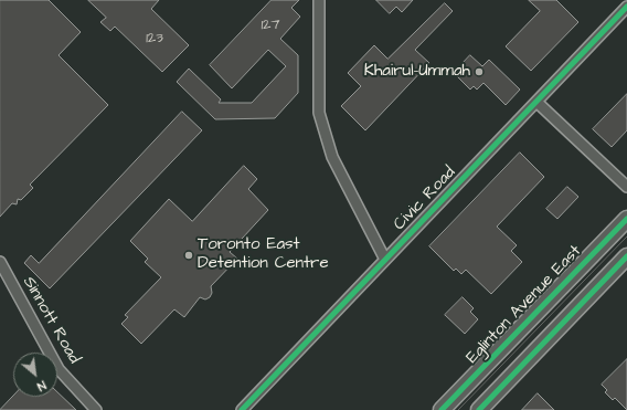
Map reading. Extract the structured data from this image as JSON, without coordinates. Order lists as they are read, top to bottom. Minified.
{"streets":{"main road":["Eglinton Avenue East"],"street":["Civic Road","Sinnott Road"]},"places":["Khairul-Ummah","Toronto East Detention Centre"],"house_numbers":["127","123"],"north":"bottom right"}
